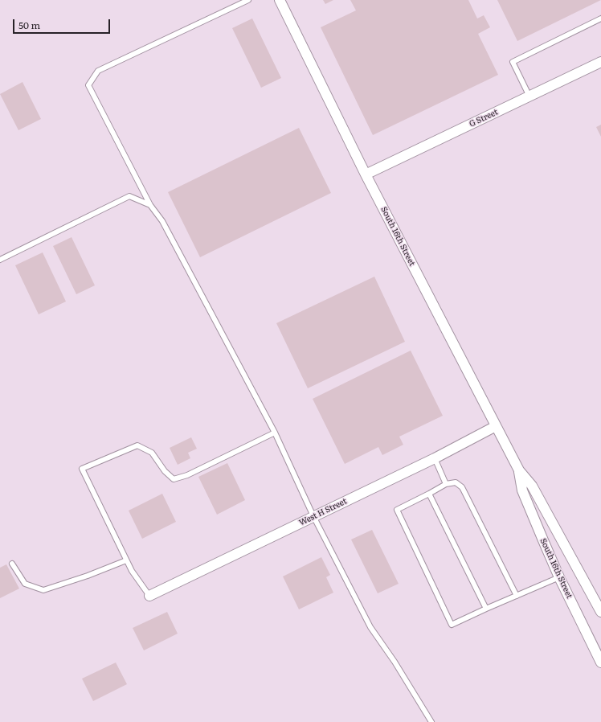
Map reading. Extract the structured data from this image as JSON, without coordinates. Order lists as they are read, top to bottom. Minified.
{"streets":{"street":["G Street","South 16th Street","West H Street"]},"crossings":[["G Street","South 16th Street"],["South 16th Street","West H Street"]],"scale_bar":"50 m"}
